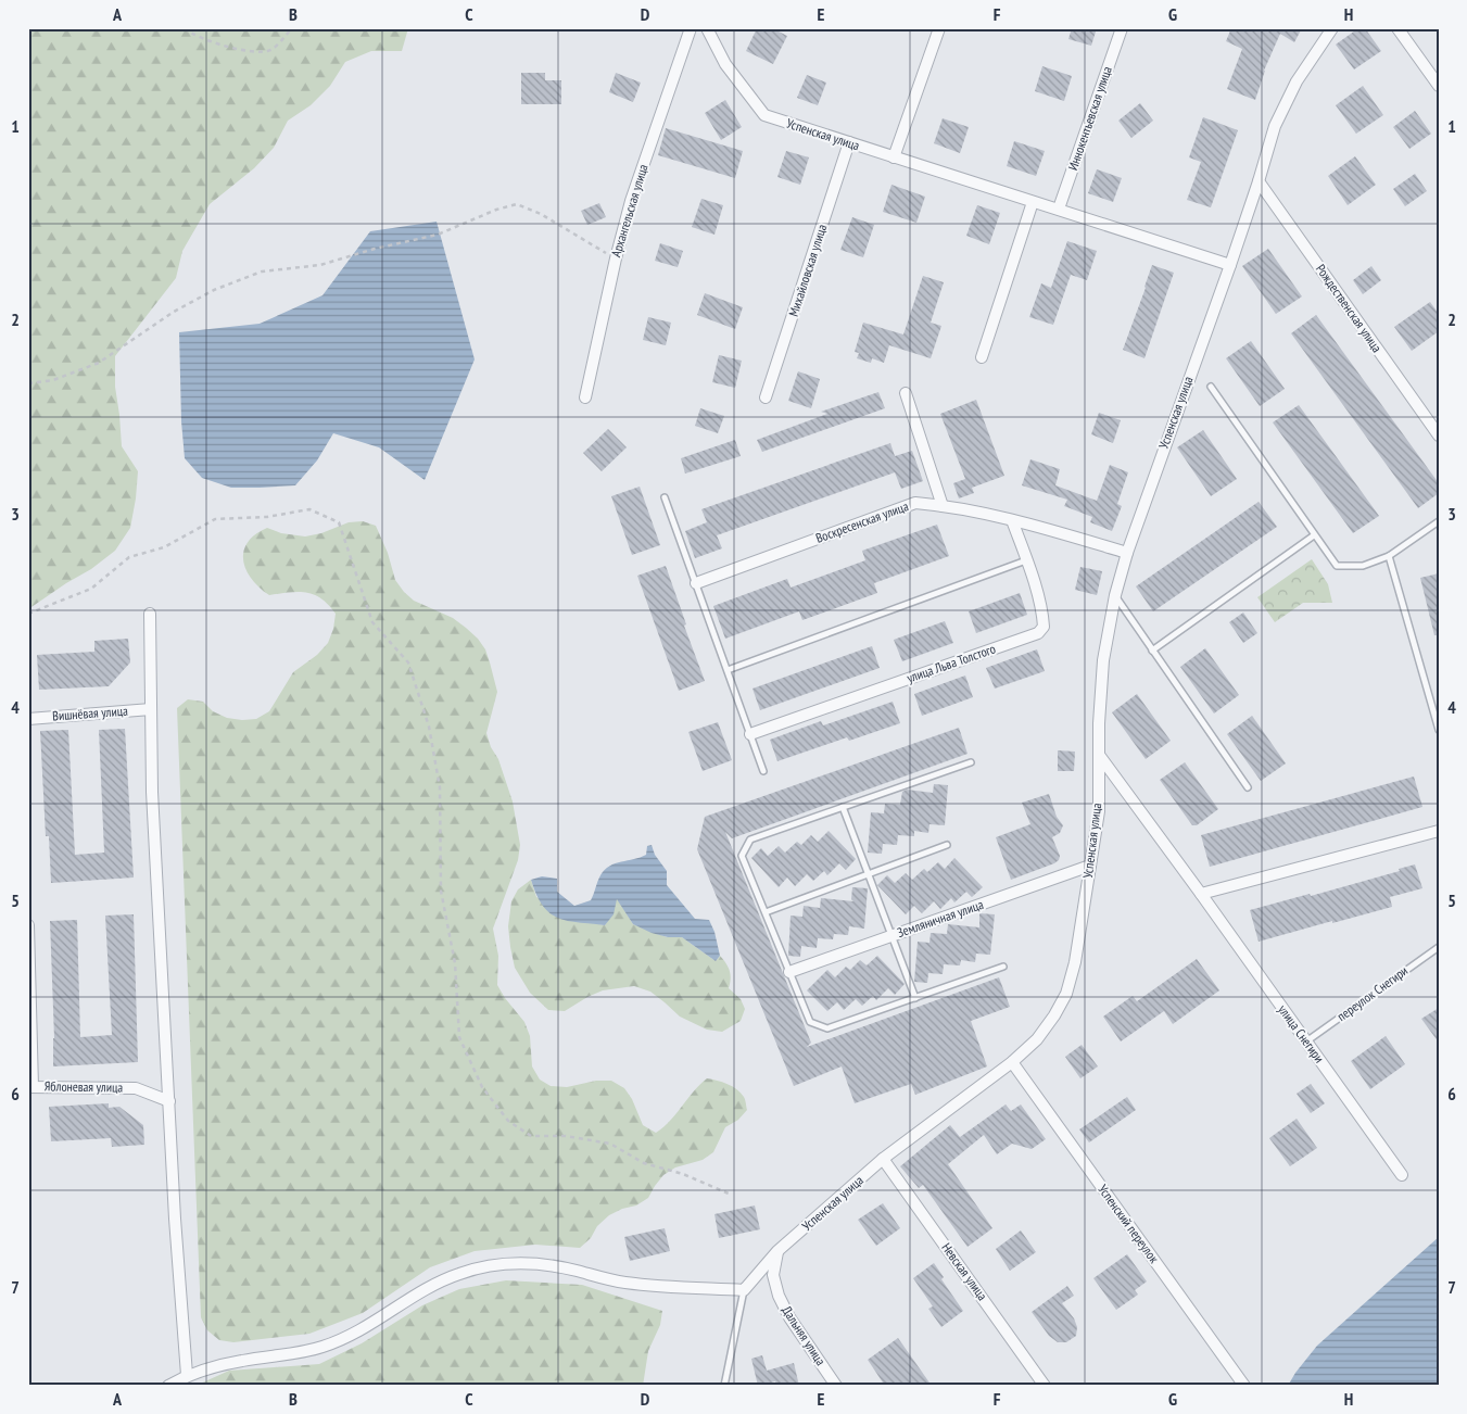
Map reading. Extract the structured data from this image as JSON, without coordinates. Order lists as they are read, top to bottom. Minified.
{"streets":{"street":["Иннокентьевская улица","Успенская улица","Архангельская улица","Михайловская улица","Рождественская улица","Воскресенская улица","улица Льва Толстого","Вишнёвая улица","Земляничная улица","улица Снегири","Яблоневая улица","Успенский переулок","Невская улица","Дальняя улица"],"lane":["переулок Снегири"]},"crossings":[["Иннокентьевская улица","Успенская улица"],["Успенская улица","Михайловская улица"],["Успенская улица","Рождественская улица"],["Успенская улица","Воскресенская улица"],["Успенская улица","Земляничная улица"],["Успенская улица","улица Снегири"],["Успенская улица","Успенский переулок"],["Успенская улица","Невская улица"],["Успенская улица","Дальняя улица"],["Воскресенская улица","улица Льва Толстого"],["переулок Снегири","улица Снегири"]],"grid":{"columns":["A","B","C","D","E","F","G","H"],"rows":["1","2","3","4","5","6","7"]}}
